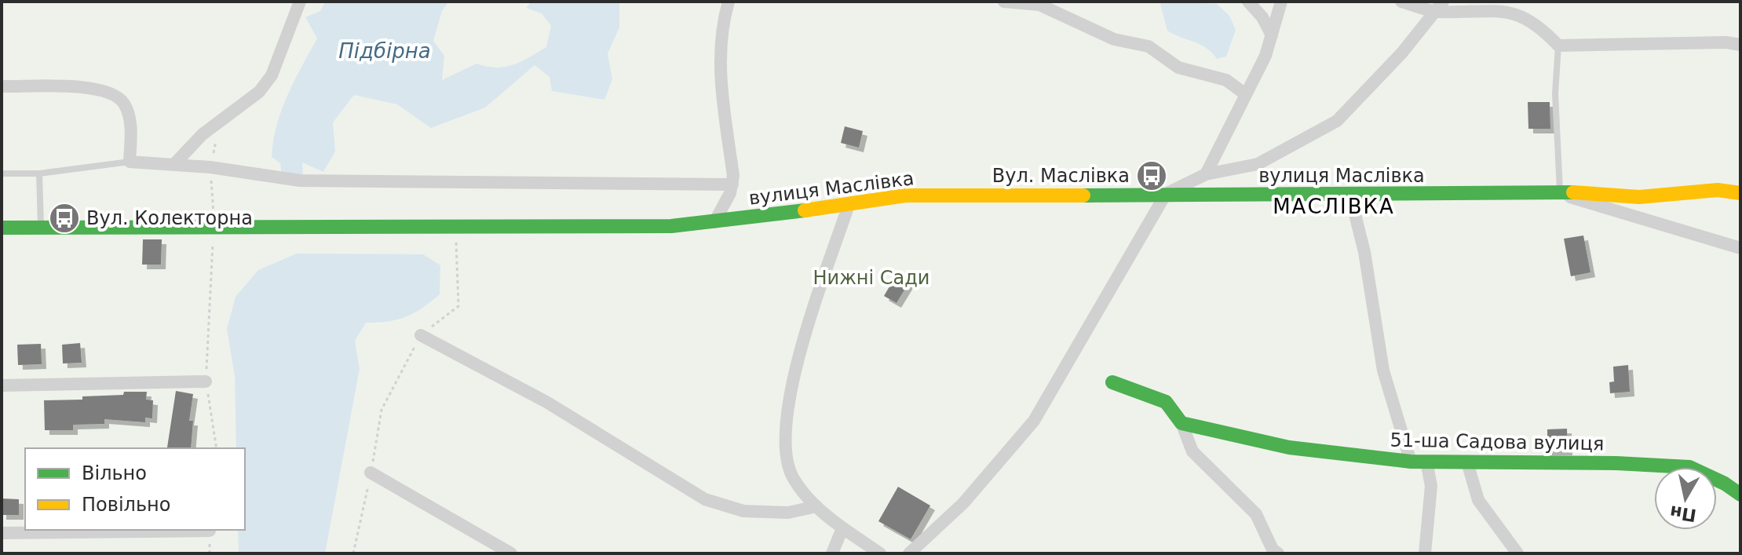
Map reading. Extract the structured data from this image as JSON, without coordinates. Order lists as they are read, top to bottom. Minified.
{"streets":{"street":["вулиця Маслівка","51-ша Садова вулиця"]},"districts":["МАСЛІВКА"],"water":["Підбірна"],"parks":["Нижні Сади"],"places":{"bus stop":["Вул. Маслівка","Вул. Колекторна"]},"legend":["Вільно","Повільно"],"north":"bottom"}
